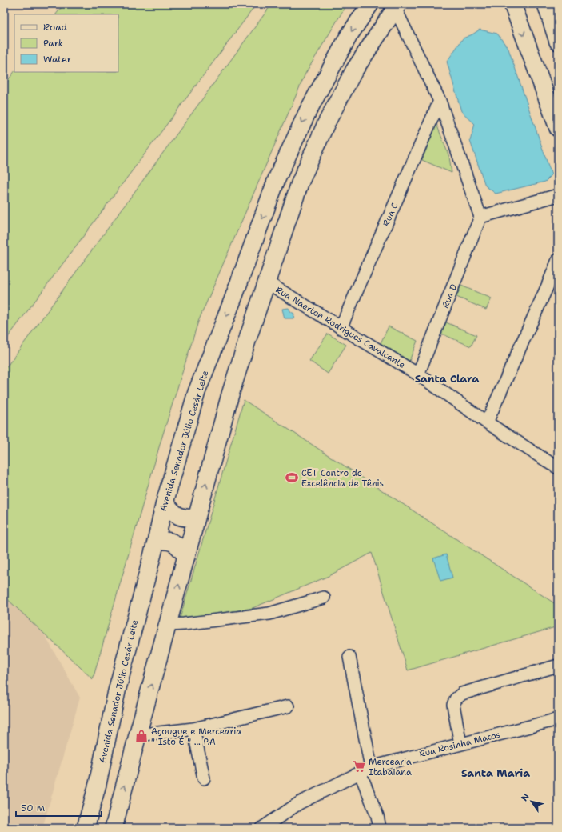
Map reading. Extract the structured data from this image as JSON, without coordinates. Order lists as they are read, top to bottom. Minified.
{"streets":{"main road":["Avenida Senador Júlio Cesár Leite"],"street":["Rua C","Rua D","Rua Naerton Rodrigues Cavalcante","Rua Rosinha Matos"]},"crossings":[["Rua C","Rua Naerton Rodrigues Cavalcante"],["Rua D","Rua Naerton Rodrigues Cavalcante"]],"districts":["Santa Clara","Santa Maria"],"places":{"sports":["CET Centro de Excelência de Tênis"],"shop":["Açougue e Mercearia \" Isto É \" ... P.A"],"supermarket":["Mercearia Itabaiana"]},"legend":["Road","Park","Water"],"scale_bar":"50 m","north":"top left"}
